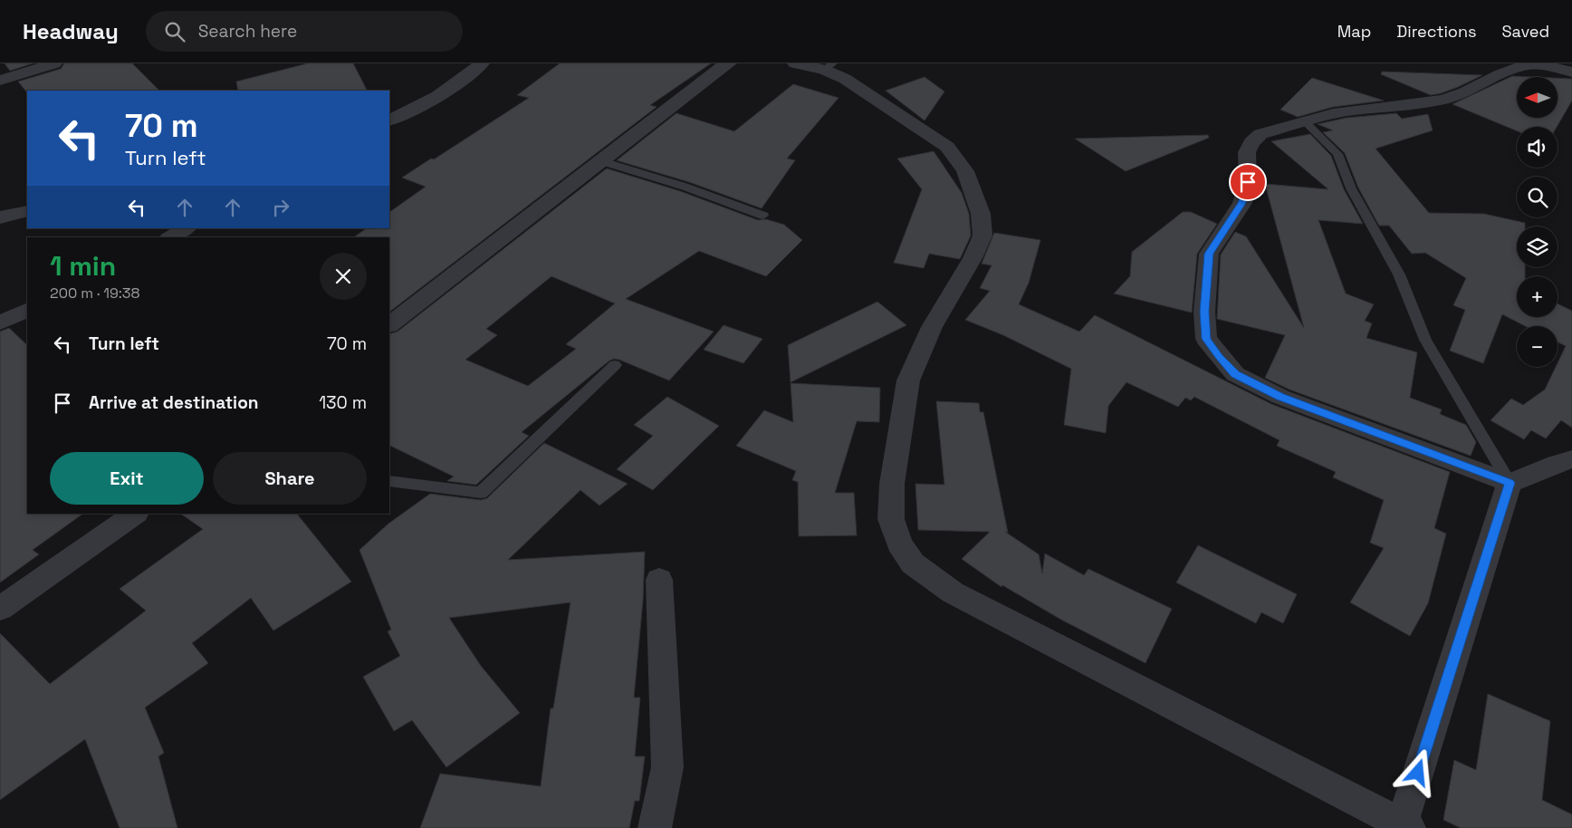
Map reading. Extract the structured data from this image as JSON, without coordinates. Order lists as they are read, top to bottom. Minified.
{"north":"left","page":{"header":"Headway","search":"Search here","nav":["Map","Directions","Saved"],"map_buttons":["+","−"],"turn":["70 m","Turn left"],"heading":["1 min","200 m · 19:38"],"list":[{"name":"Turn left","value":"70 m"},{"name":"Arrive at destination","value":"130 m"}],"buttons":["Exit","Share"]}}
